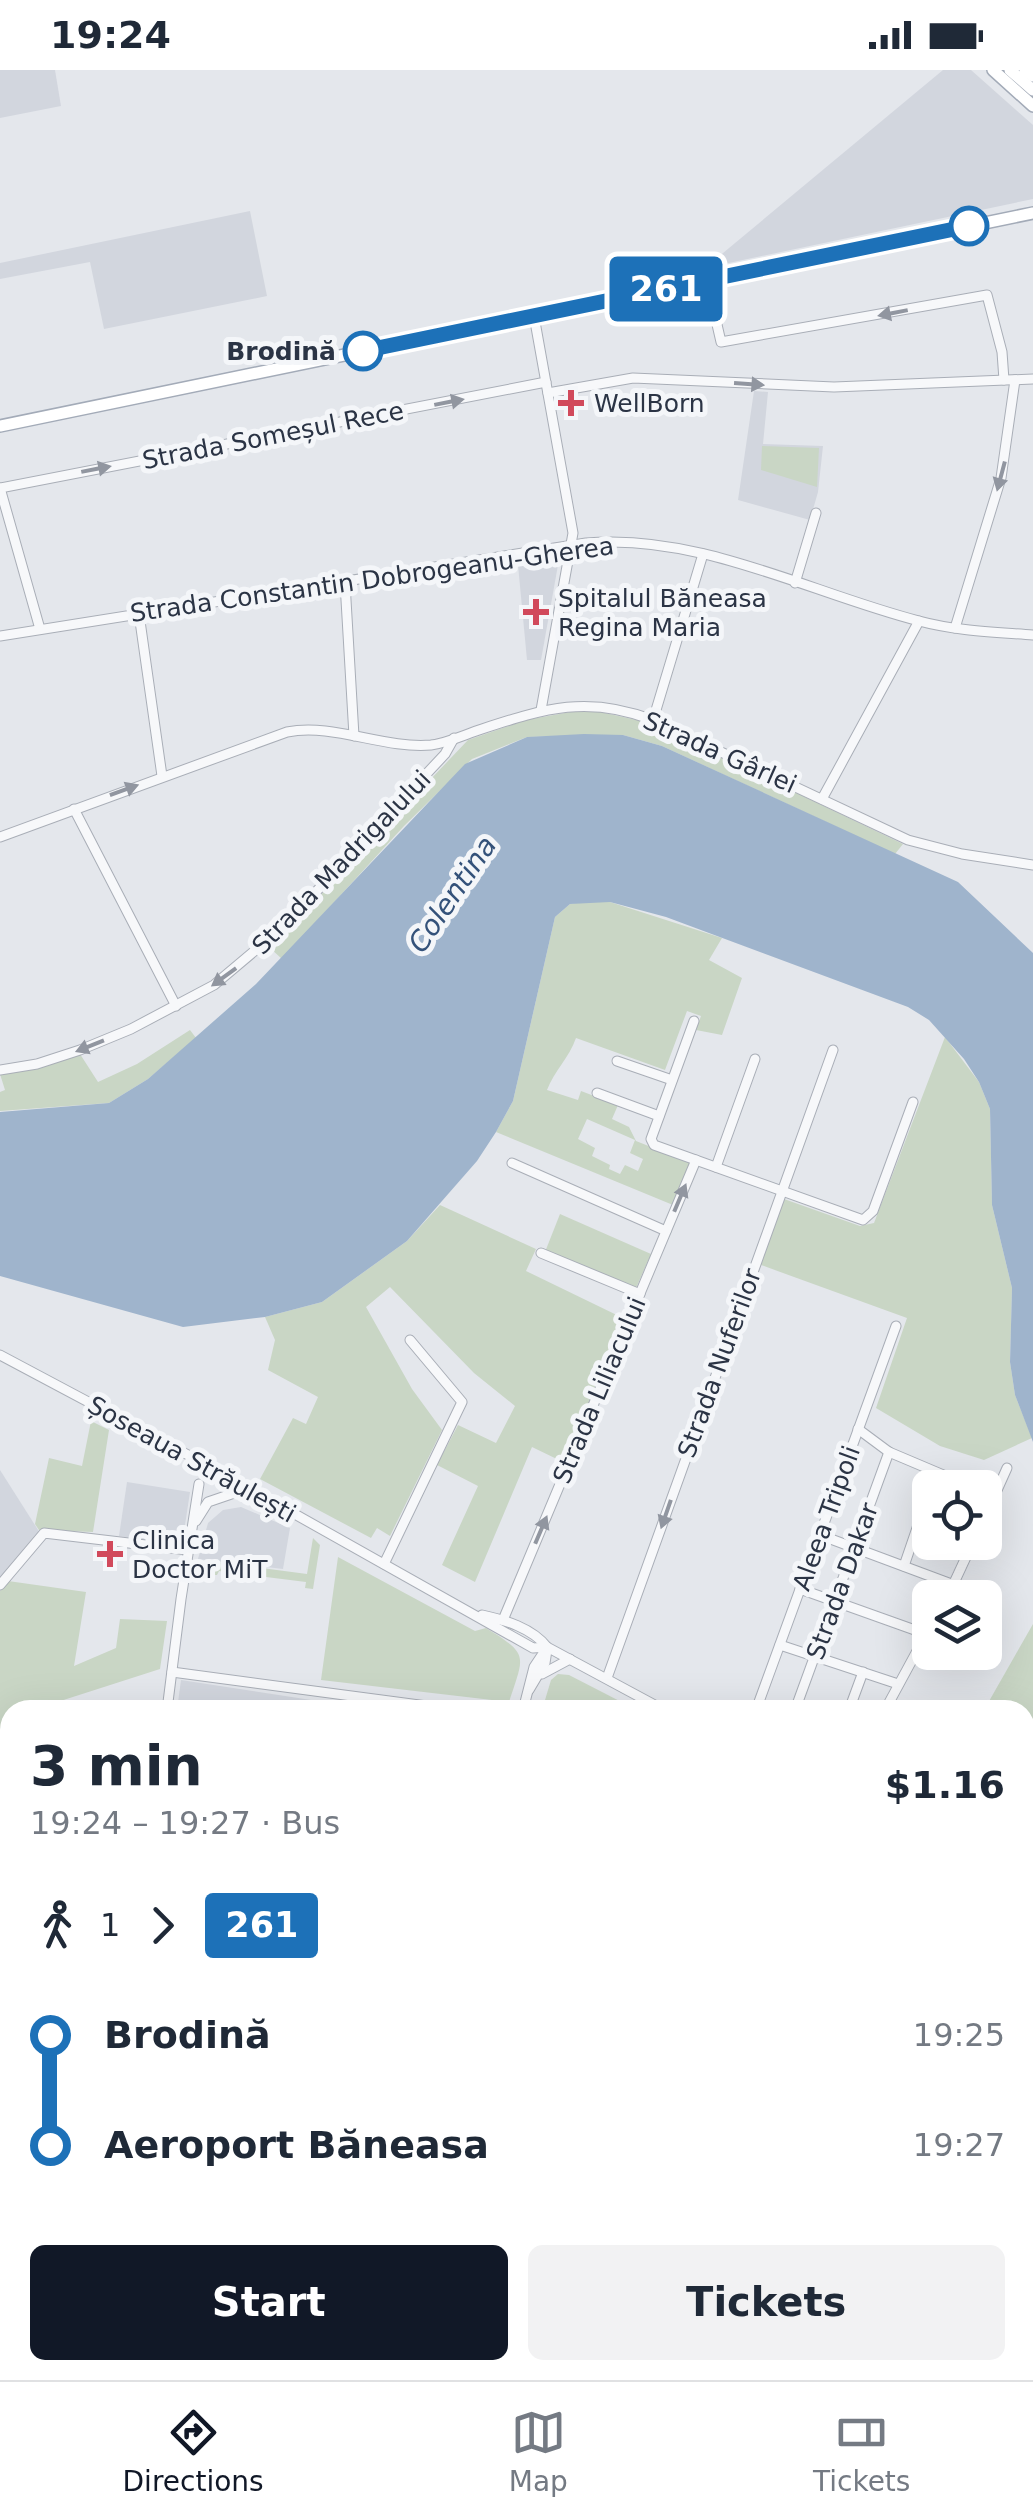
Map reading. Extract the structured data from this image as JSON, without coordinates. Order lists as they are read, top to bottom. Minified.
{"streets":{"street":["Strada Someșul Rece","Strada Constantin Dobrogeanu-Gherea","Strada Gârlei","Strada Madrigalului","Strada Nuferilor","Strada Liliacului","Șoseaua Străulești","Aleea Tripoli","Strada Dakar"]},"crossings":[["Strada Gârlei","Strada Madrigalului"],["Strada Nuferilor","Șoseaua Străulești"],["Strada Liliacului","Șoseaua Străulești"]],"one_way":["Strada Someșul Rece","Strada Madrigalului","Strada Nuferilor","Strada Liliacului"],"water":["Colentina"],"places":{"other":["Brodină"],"health":["WellBorn","Spitalul Băneasa Regina Maria","Clinica Doctor MiT"]},"lines":["bus line 261"],"page":{"status":"19:24","on_map":"261","heading":["3 min","19:24 – 19:27 · Bus","$1.16"],"legs":["1","261"],"list":[{"name":"Brodină","value":"19:25"},{"name":"Aeroport Băneasa","value":"19:27"}],"buttons":["Start","Tickets"],"tabs":["Directions","Map","Tickets"]}}
